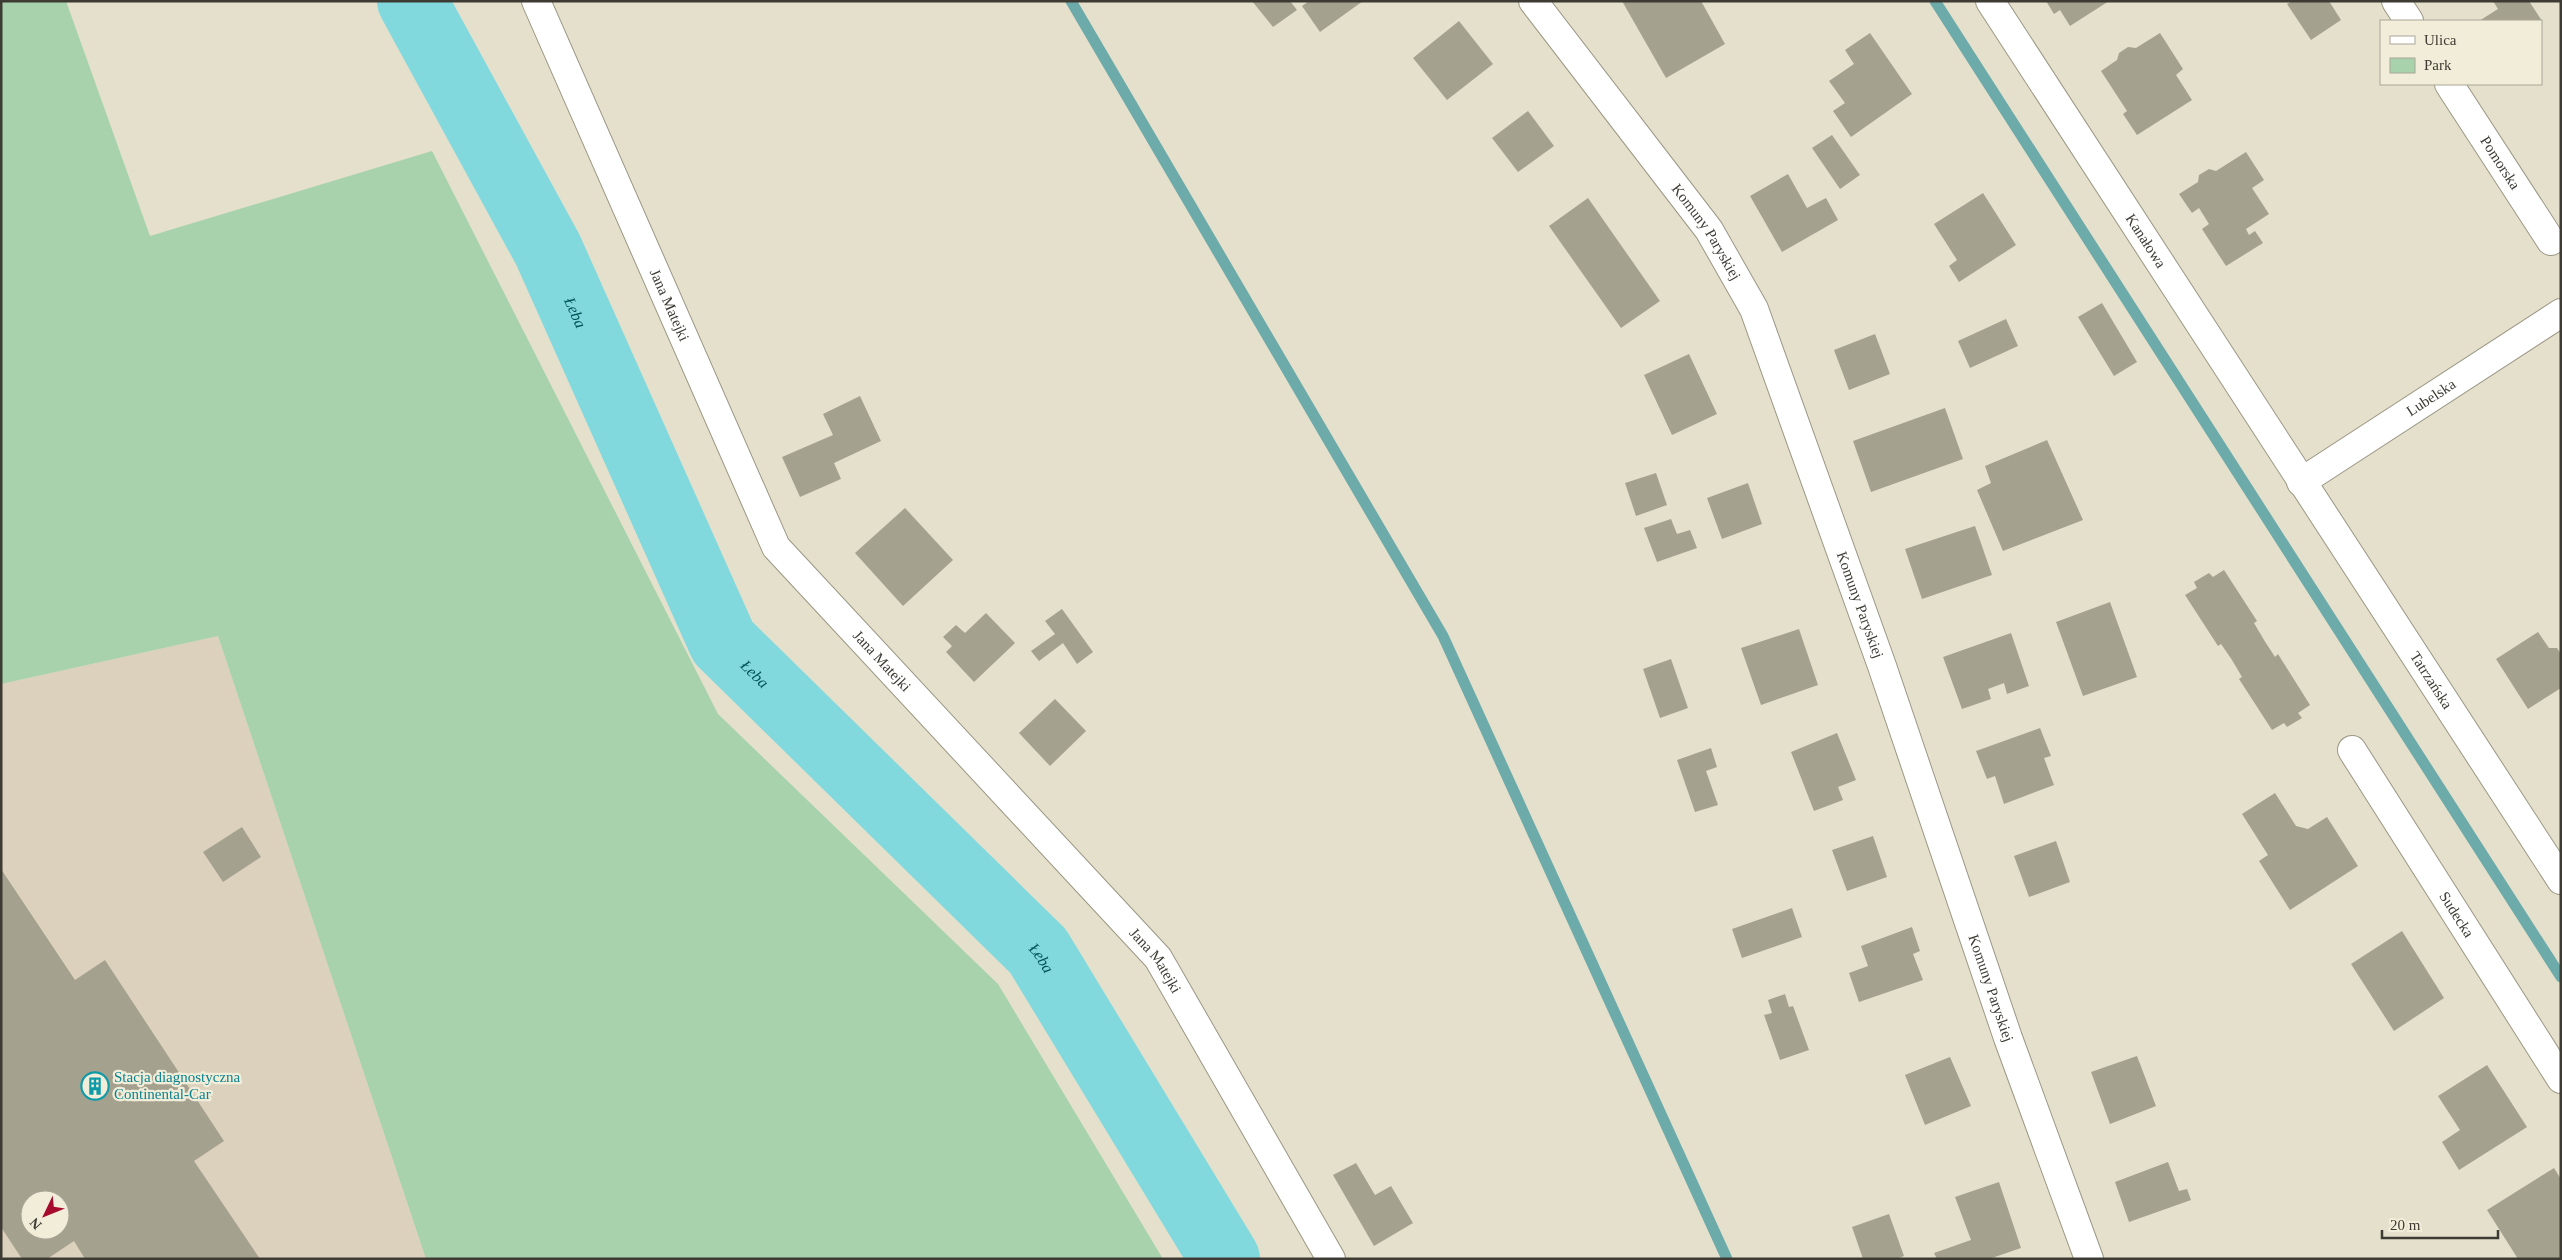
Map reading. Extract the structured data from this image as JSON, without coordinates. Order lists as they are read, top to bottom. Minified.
{"streets":{"street":["Pomorska","Komuny Paryskiej","Kanałowa","Jana Matejki","Lubelska","Tatrzańska","Sudecka"]},"crossings":[["Kanałowa","Lubelska"],["Kanałowa","Tatrzańska"],["Lubelska","Tatrzańska"]],"water":["Łeba"],"places":{"building":["Stacja diagnostyczna Continental-Car"]},"legend":["Ulica","Park"],"scale_bar":"20 m","north":"bottom left"}
